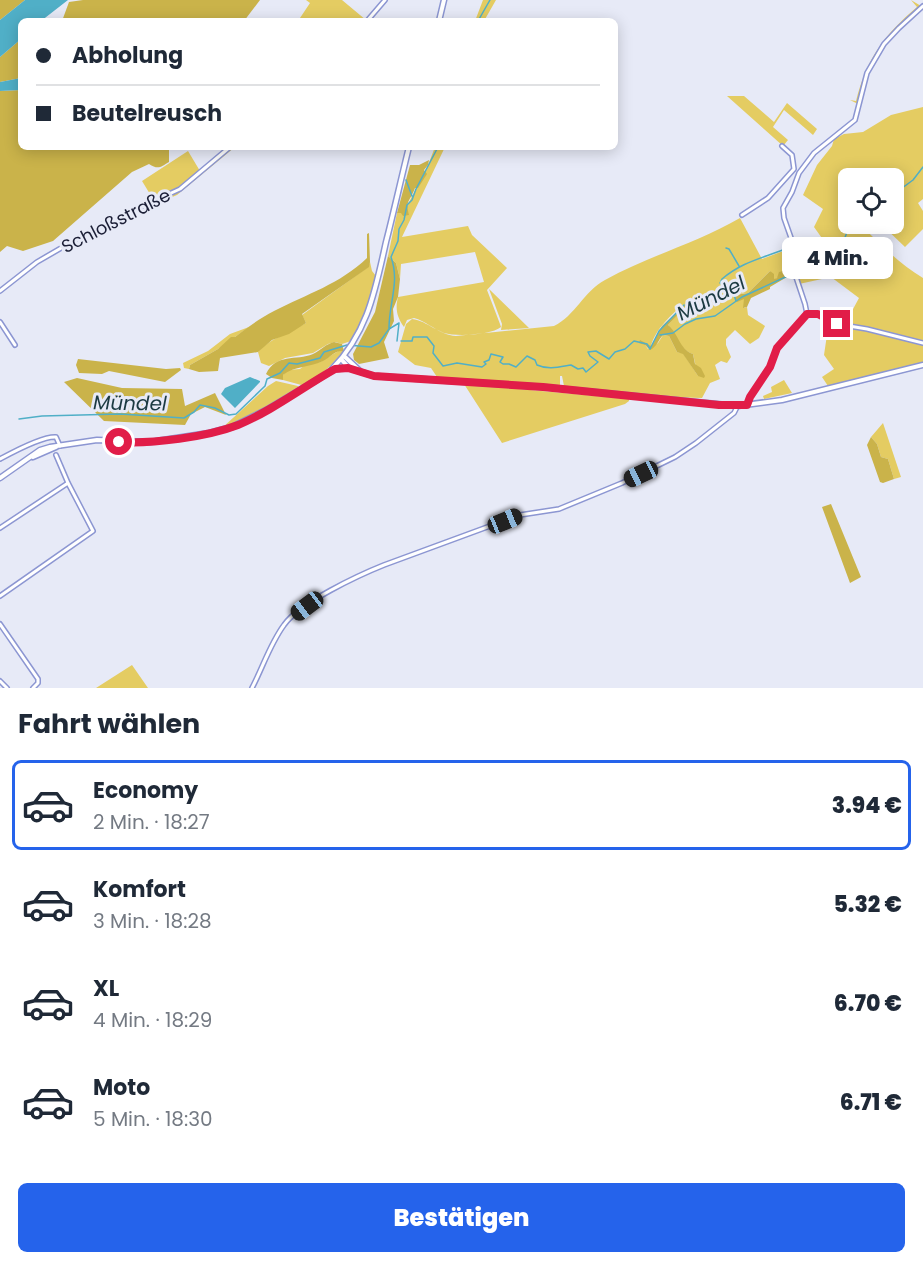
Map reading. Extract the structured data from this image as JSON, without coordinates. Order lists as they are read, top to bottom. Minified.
{"streets":{"street":["Schloßstraße"]},"water":["Mündel"],"page":{"banner":["Abholung","Beutelreusch"],"bubble":"4 Min.","heading":"Fahrt wählen","list":[{"name":"Economy","note":"2 Min. · 18:27","value":"3.94 €"},{"name":"Komfort","note":"3 Min. · 18:28","value":"5.32 €"},{"name":"XL","note":"4 Min. · 18:29","value":"6.70 €"},{"name":"Moto","note":"5 Min. · 18:30","value":"6.71 €"}],"buttons":"Bestätigen"}}
